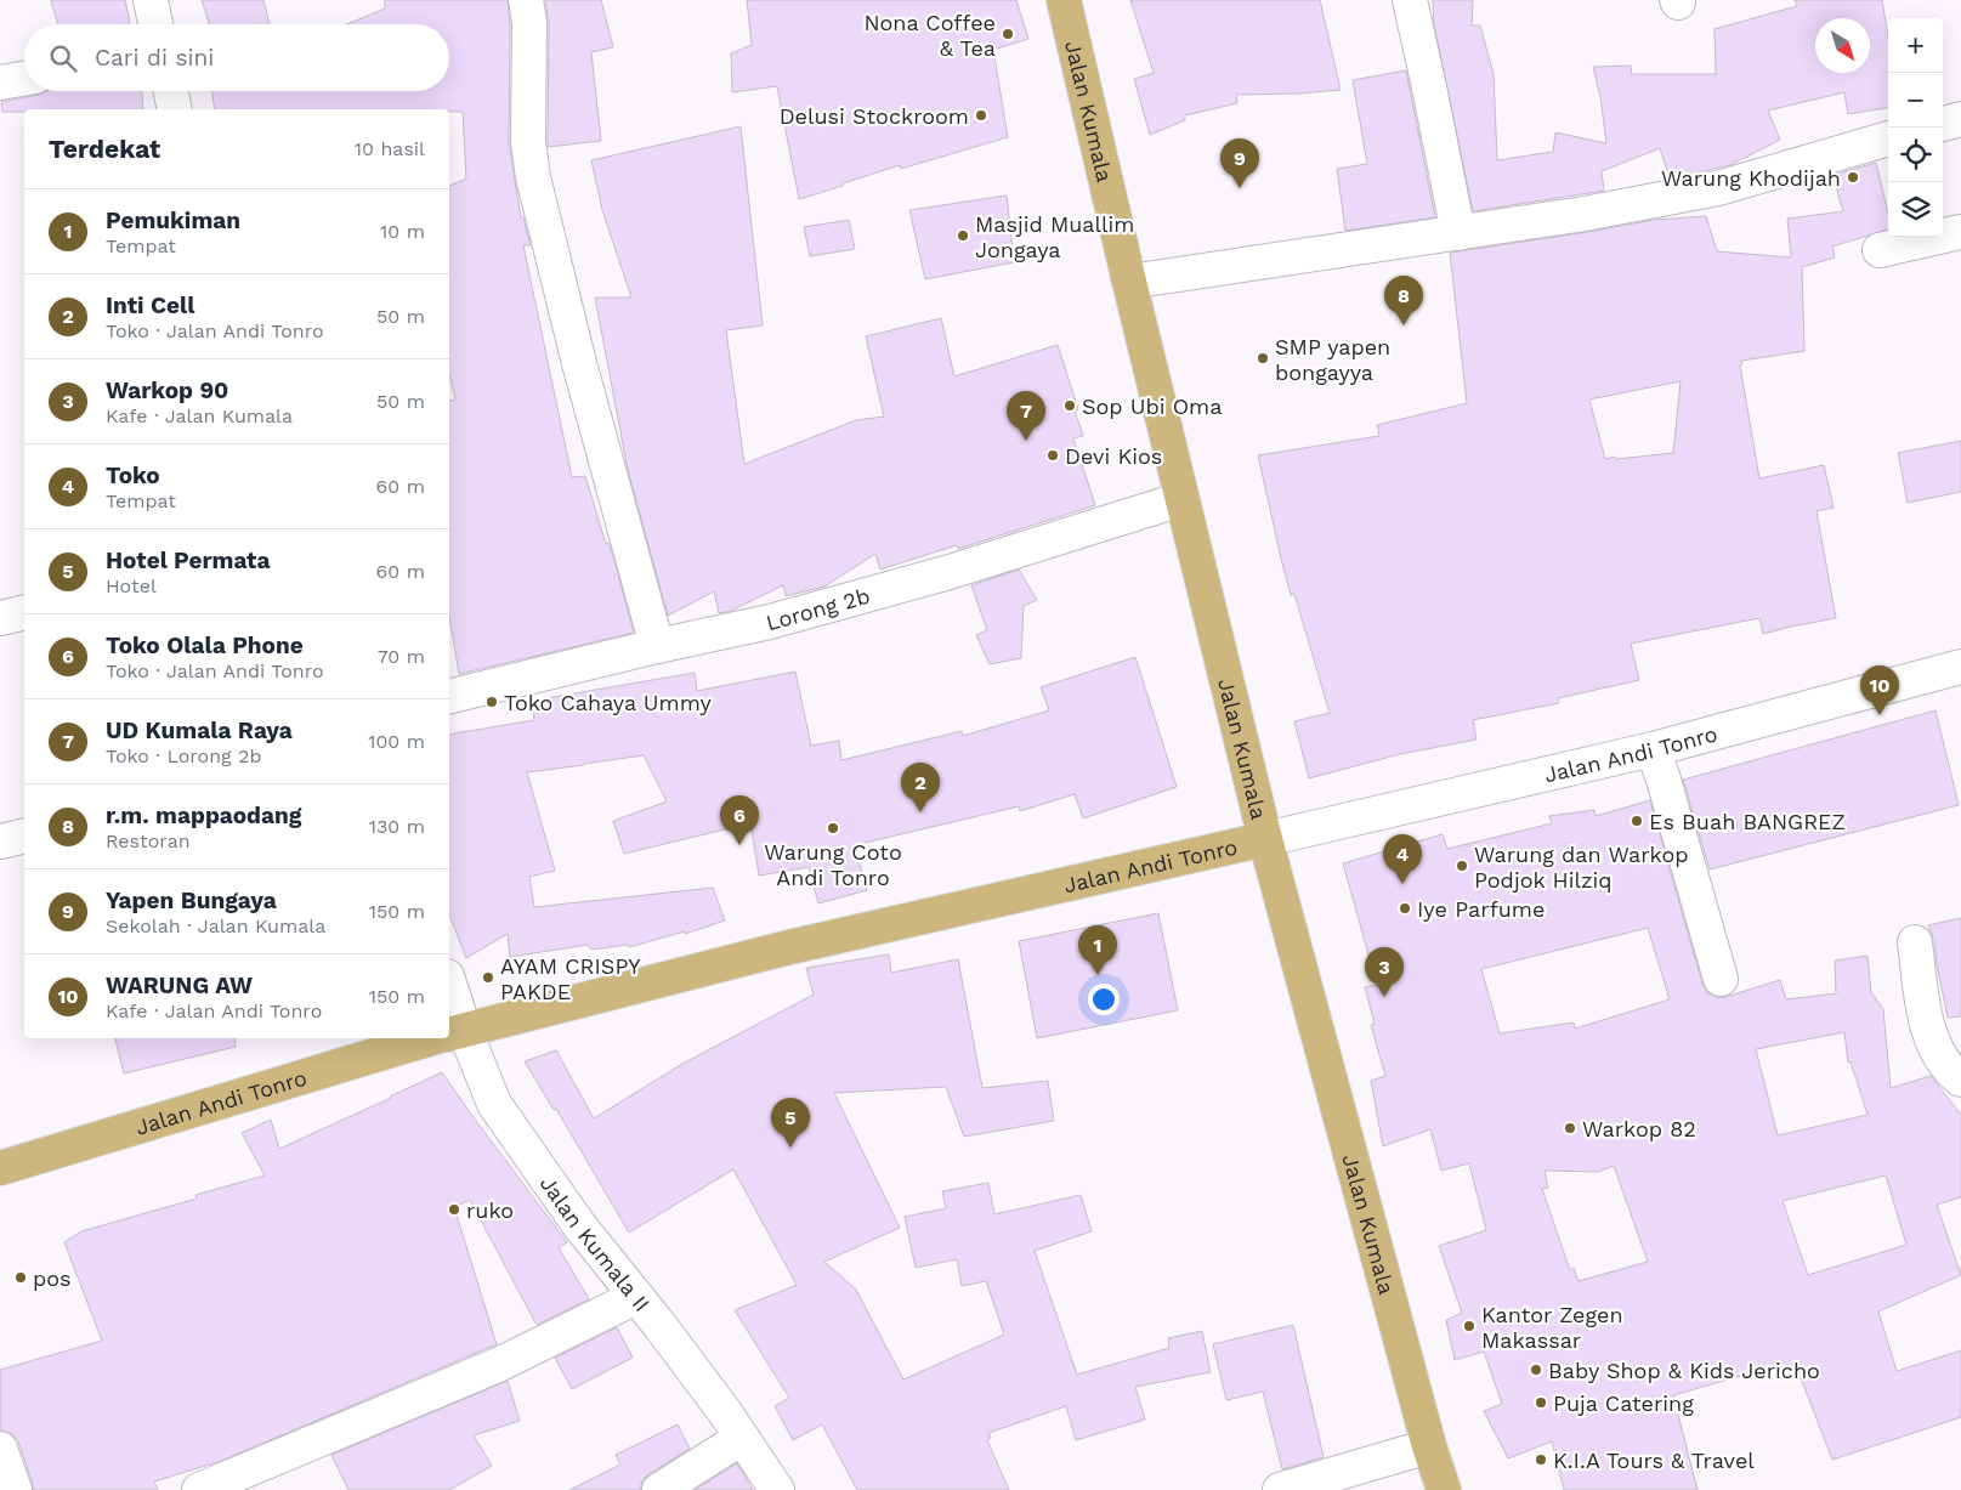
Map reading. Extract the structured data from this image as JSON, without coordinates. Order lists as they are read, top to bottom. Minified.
{"streets":{"main road":["Jalan Kumala","Jalan Andi Tonro"],"street":["Lorong 2b","Jalan Kumala II"]},"crossings":[["Jalan Kumala","Lorong 2b"],["Jalan Kumala","Jalan Andi Tonro"],["Jalan Andi Tonro","Jalan Kumala II"]],"places":["Nona Coffee & Tea","Delusi Stockroom","Warung Khodijah","Masjid Muallim Jongaya","SMP yapen bongayya","Sop Ubi Oma","Devi Kios","Toko Cahaya Ummy","Es Buah BANGREZ","Warung Coto Andi Tonro","Warung dan Warkop Podjok Hilziq","Iye Parfume","AYAM CRISPY PAKDE","Warkop 82","ruko","pos","Kantor Zegen Makassar","Baby Shop & Kids Jericho","Puja Catering","K.I.A Tours & Travel"],"north":"bottom right","page":{"map_buttons":["+","−"],"search":"Cari di sini","heading":["Terdekat","10 hasil"],"pins":["9","8","7","10","2","6","4","1","3","5"],"list":[{"mark":"1","name":"Pemukiman","note":"Tempat","value":"10 m"},{"mark":"2","name":"Inti Cell","note":"Toko · Jalan Andi Tonro","value":"50 m"},{"mark":"3","name":"Warkop 90","note":"Kafe · Jalan Kumala","value":"50 m"},{"mark":"4","name":"Toko","note":"Tempat","value":"60 m"},{"mark":"5","name":"Hotel Permata","note":"Hotel","value":"60 m"},{"mark":"6","name":"Toko Olala Phone","note":"Toko · Jalan Andi Tonro","value":"70 m"},{"mark":"7","name":"UD Kumala Raya","note":"Toko · Lorong 2b","value":"100 m"},{"mark":"8","name":"r.m. mappaodang","note":"Restoran","value":"130 m"},{"mark":"9","name":"Yapen Bungaya","note":"Sekolah · Jalan Kumala","value":"150 m"},{"mark":"10","name":"WARUNG AW","note":"Kafe · Jalan Andi Tonro","value":"150 m"}]}}
